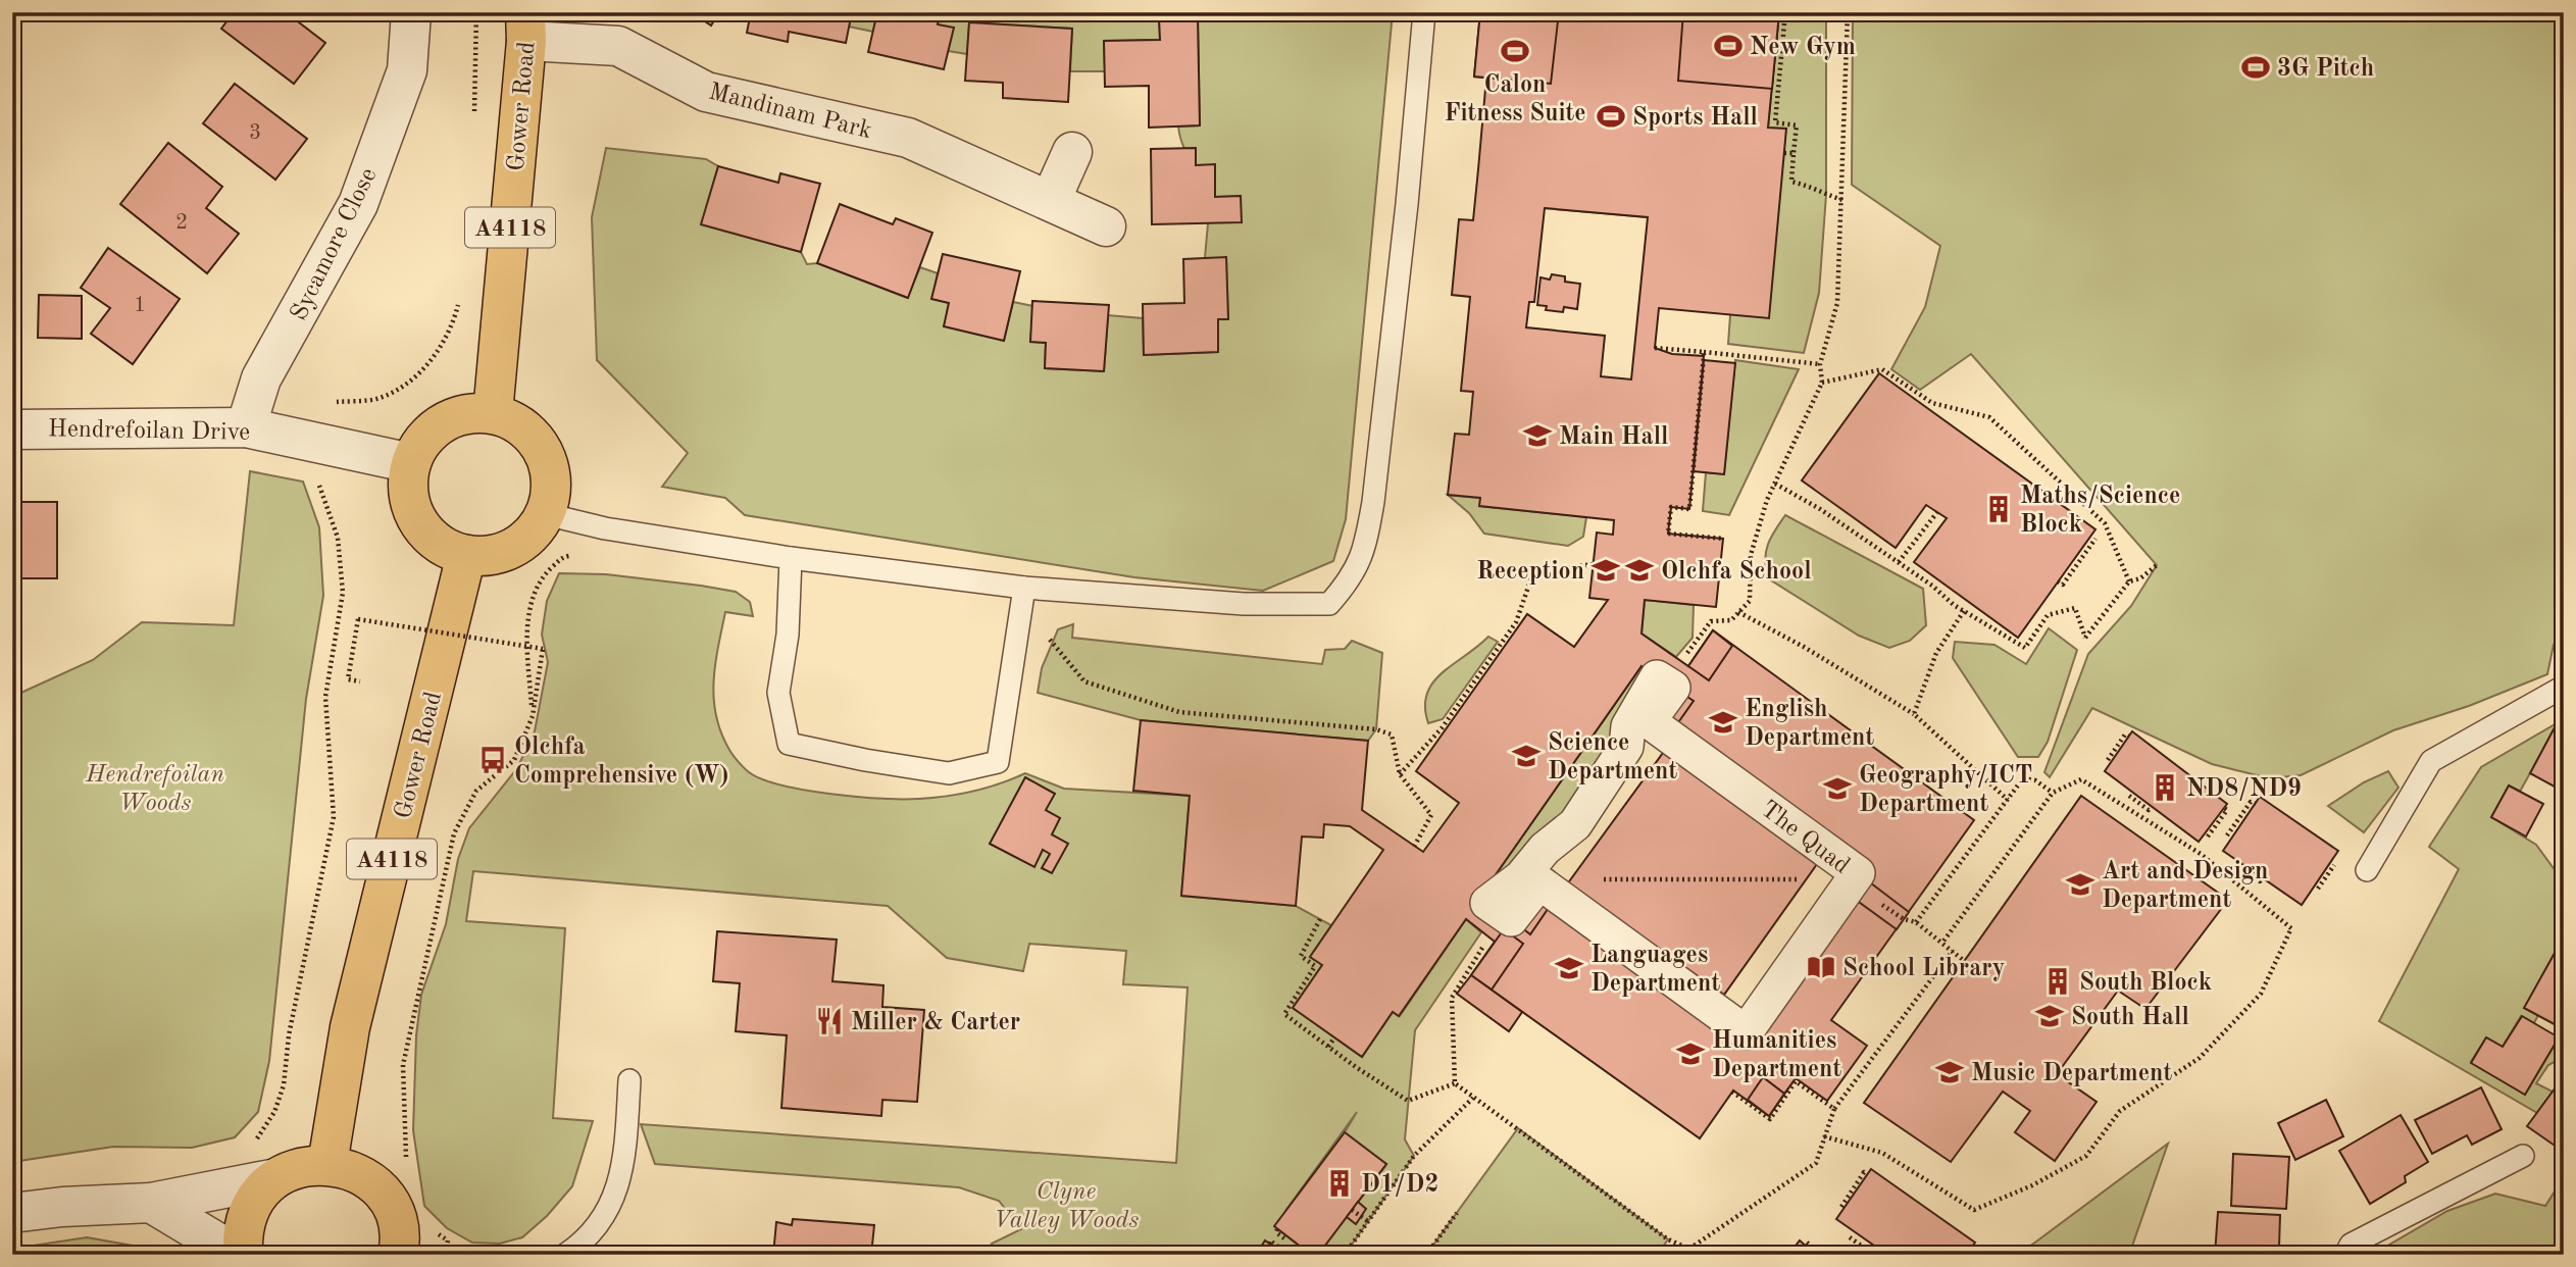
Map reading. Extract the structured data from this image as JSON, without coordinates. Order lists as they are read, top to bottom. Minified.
{"streets":{"main road":["Gower Road","A4118"],"street":["Mandinam Park","Sycamore Close","Hendrefoilan Drive","The Quad"]},"crossings":[["Gower Road","Mandinam Park"],["Gower Road","Hendrefoilan Drive"],["Sycamore Close","Hendrefoilan Drive"]],"parks":["Hendrefoilan Woods","Clyne Valley Woods"],"places":{"sports":["New Gym","Calon Fitness Suite","3G Pitch","Sports Hall"],"school or university":["Main Hall","Reception","Olchfa School","English Department","Science Department","Geography/ICT Department","Art and Design Department","Languages Department","South Hall","Humanities Department","Music Department"],"building":["Maths/Science Block","ND8/ND9","South Block","D1/D2"],"bus stop":["Olchfa Comprehensive (W)"],"library":["School Library"],"restaurant":["Miller & Carter"]},"house_numbers":["3","2","1"]}
